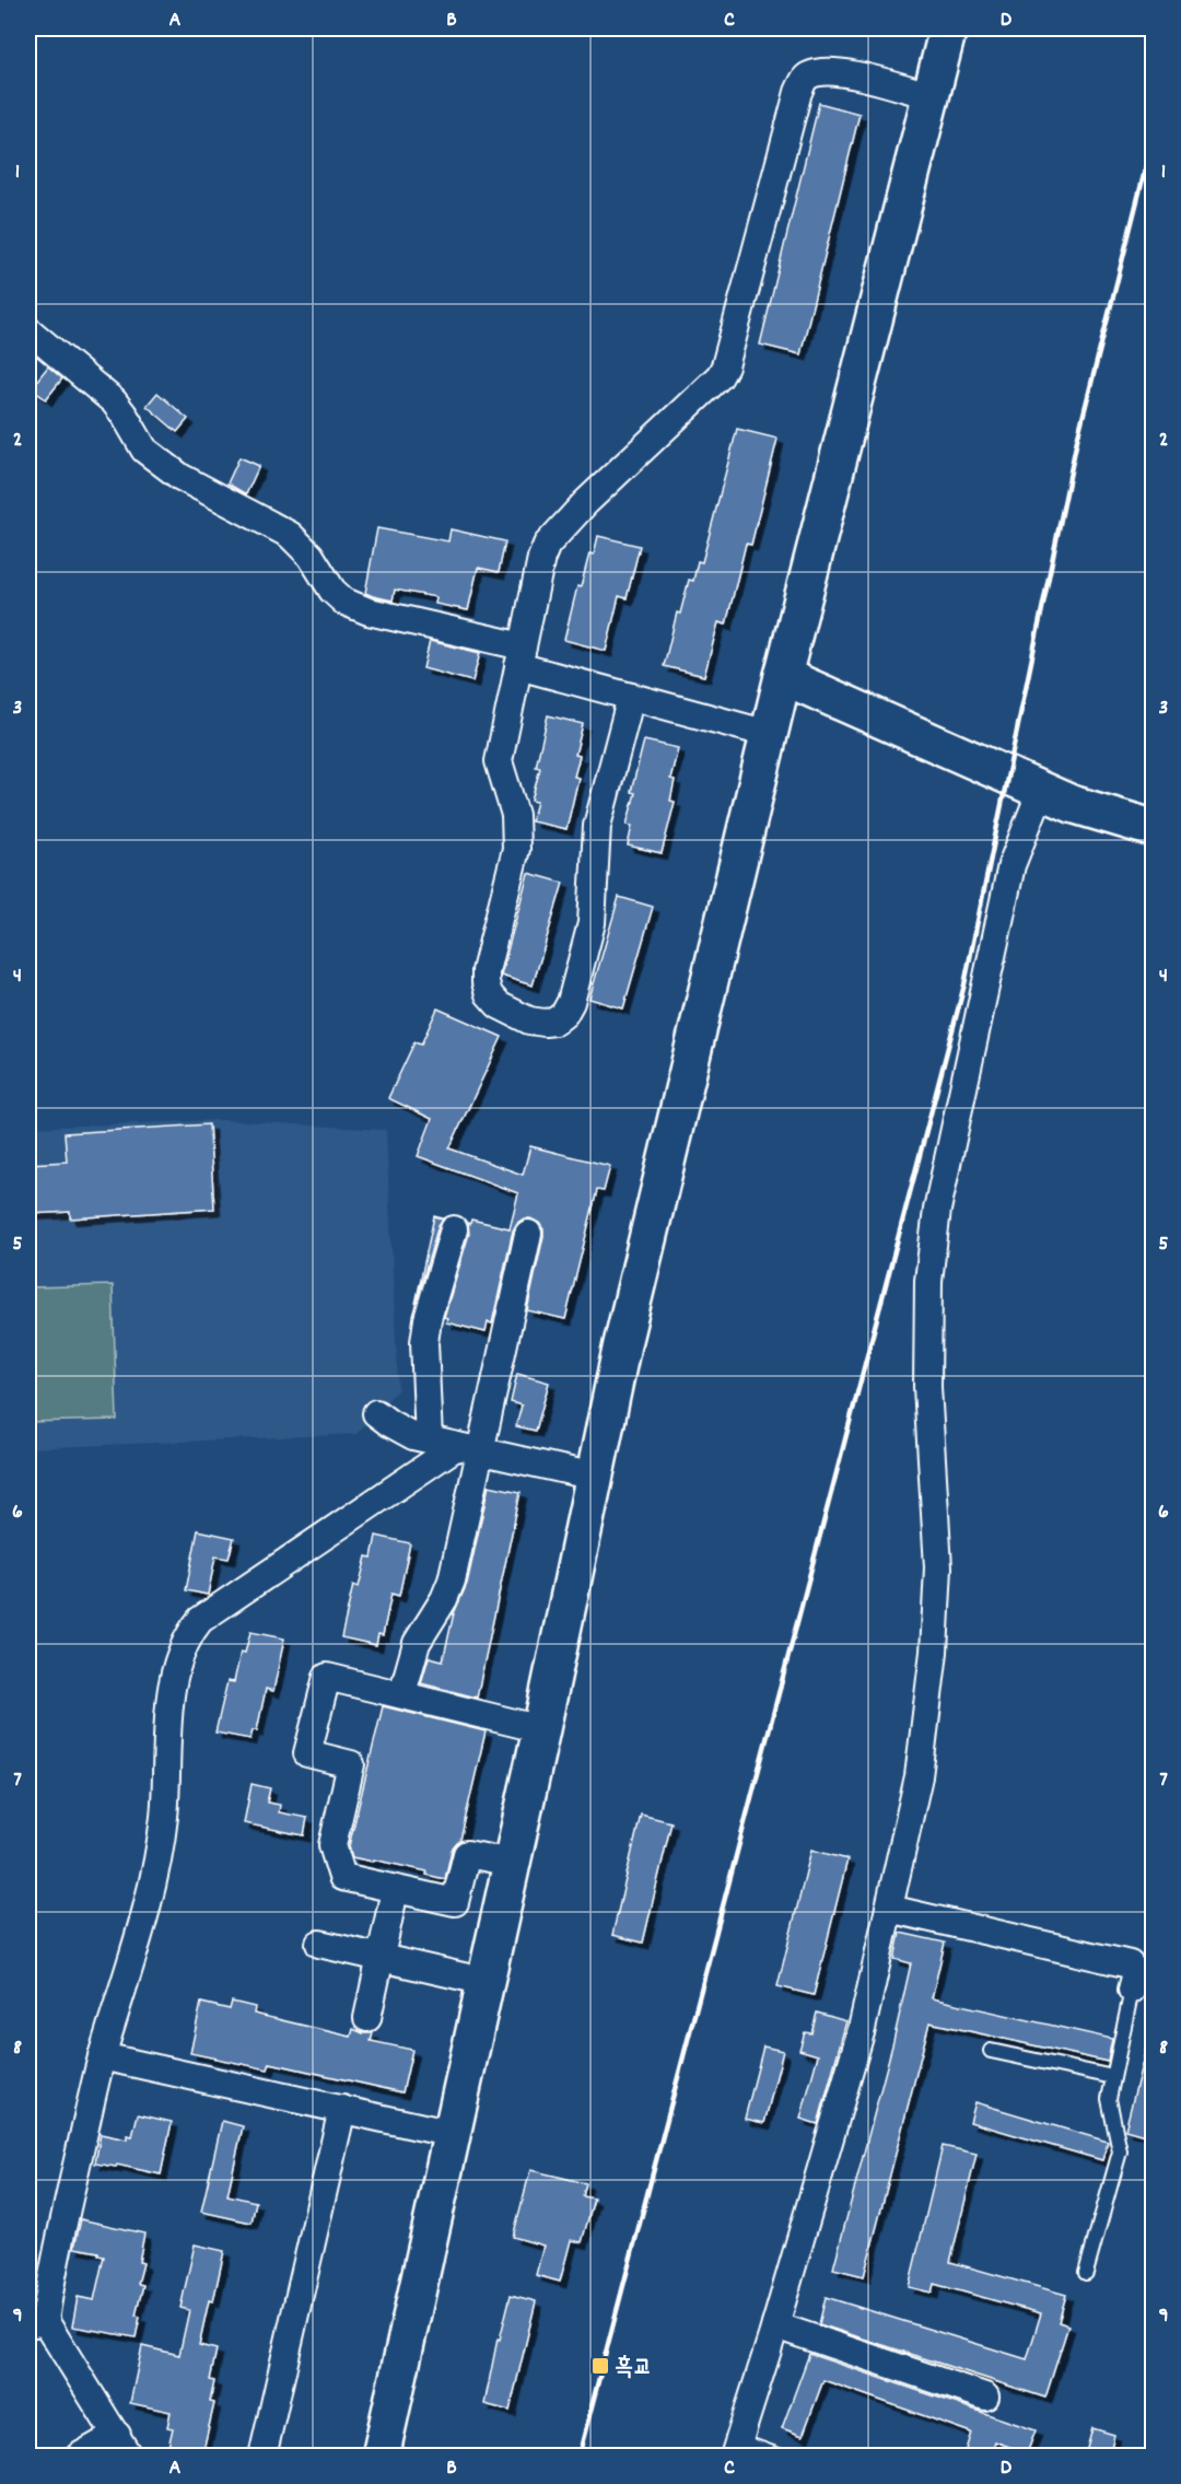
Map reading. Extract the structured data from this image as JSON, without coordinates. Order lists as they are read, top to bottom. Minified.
{"places":{"transit":["흑교"]},"grid":{"columns":["A","B","C","D"],"rows":["1","2","3","4","5","6","7","8","9"]}}
